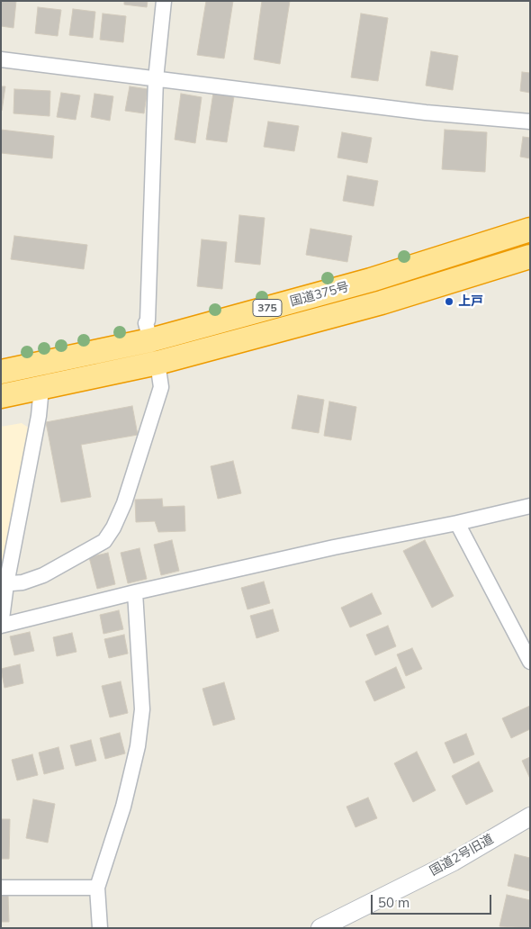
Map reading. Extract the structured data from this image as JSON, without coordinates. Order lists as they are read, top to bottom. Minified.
{"streets":{"highway":["国道375号","375"],"street":["国道2号旧道"]},"places":["上戸"],"scale_bar":"50 m"}
